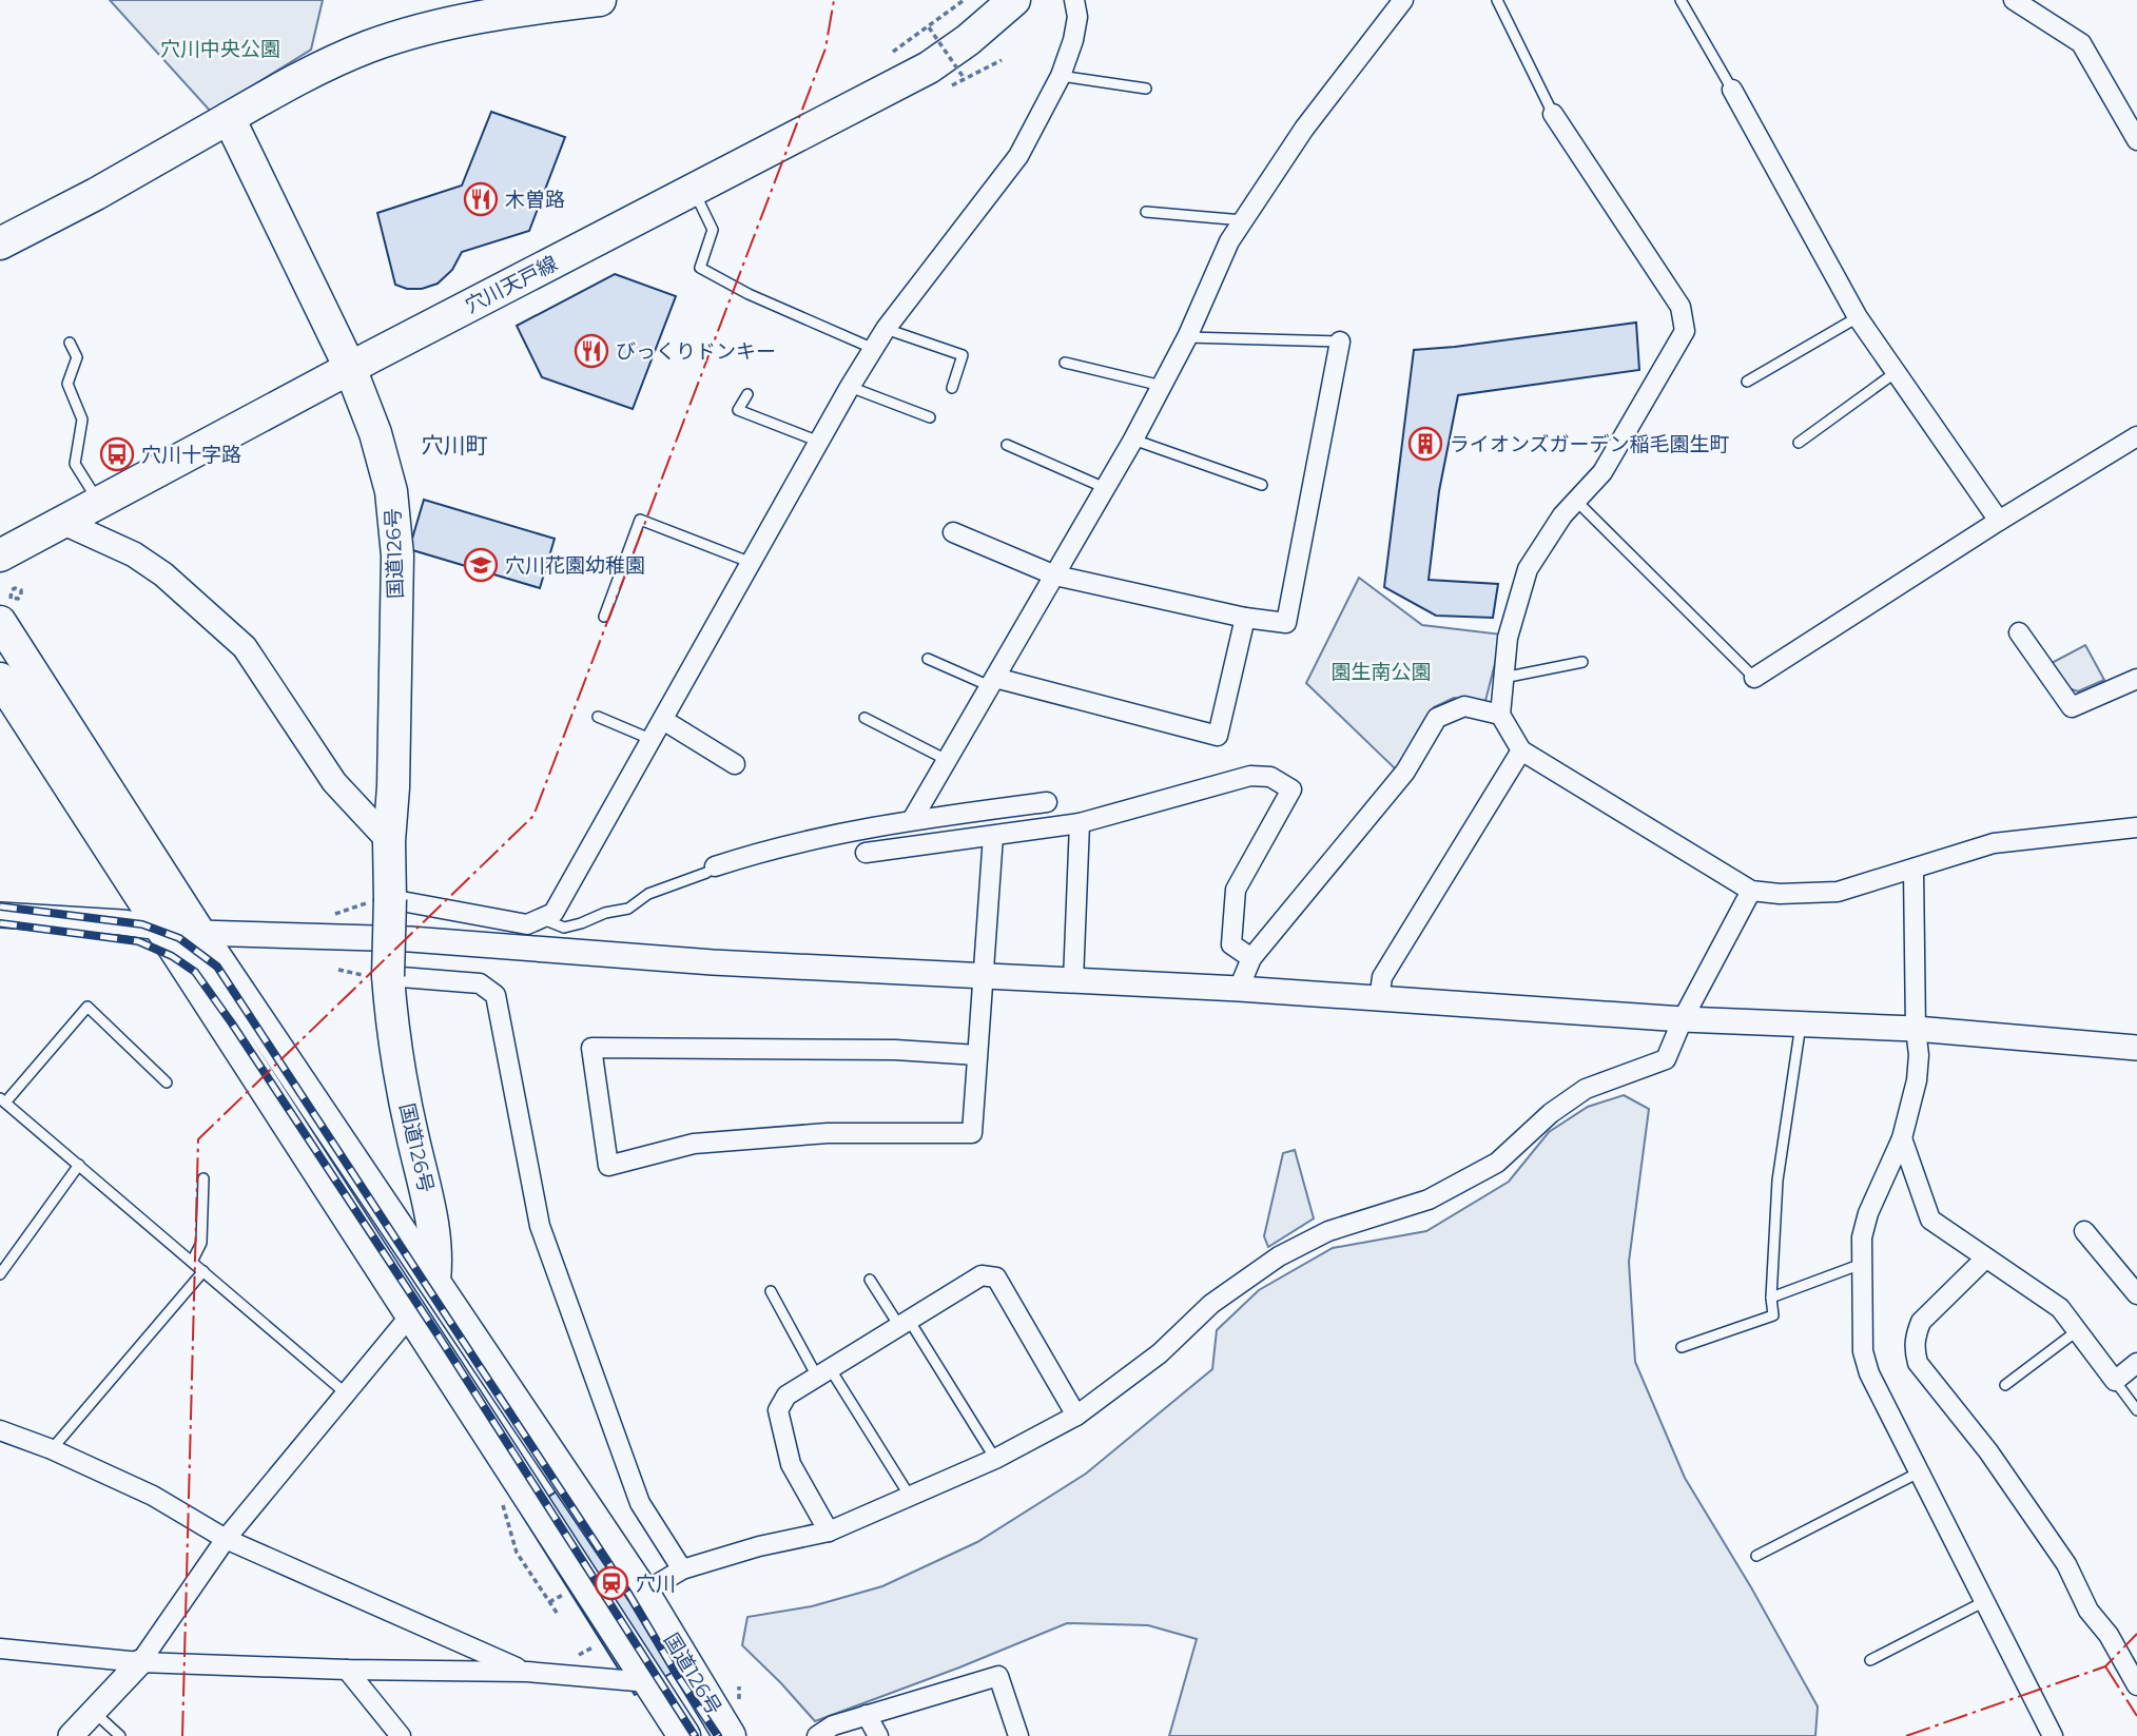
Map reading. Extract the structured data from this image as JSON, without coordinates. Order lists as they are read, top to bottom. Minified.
{"streets":{"main road":["穴川天戸線","国道126号"]},"crossings":[["穴川天戸線","国道126号"]],"districts":["穴川町"],"parks":["穴川中央公園","園生南公園"],"places":{"restaurant":["木曽路","びっくりドンキー"],"building":["ライオンズガーデン稲毛園生町"],"bus stop":["穴川十字路"],"school or university":["穴川花園幼稚園"],"station":["穴川"]}}
